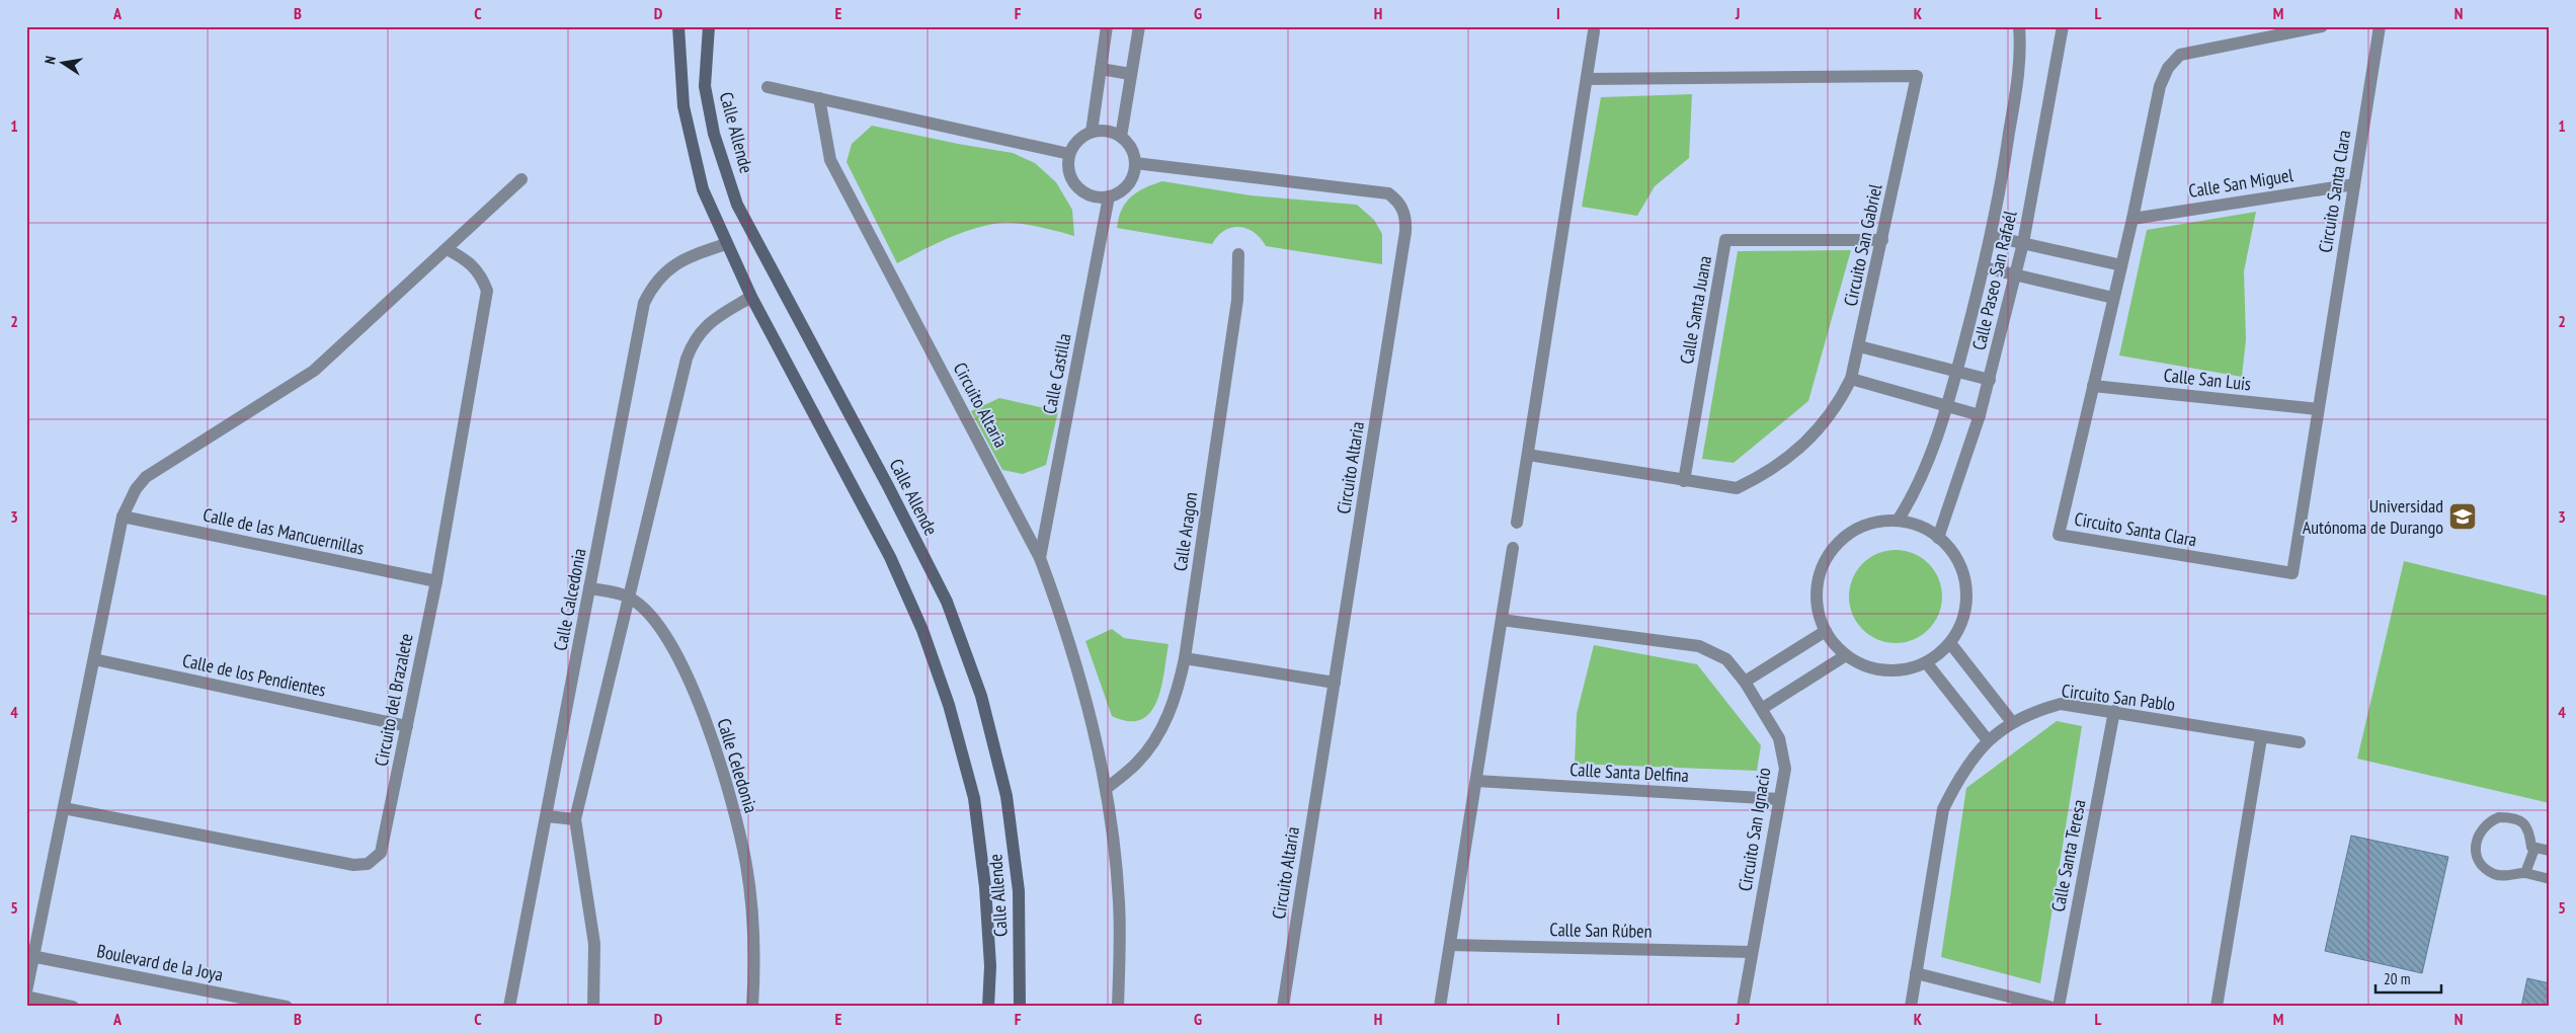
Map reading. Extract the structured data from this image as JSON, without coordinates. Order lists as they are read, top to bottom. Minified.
{"streets":{"street":["Calle Allende","Calle San Miguel","Circuito Santa Clara","Circuito San Gabriel","Calle Paseo San Rafaél","Calle Santa Juana","Calle Castilla","Calle San Luis","Circuito Altaria","Calle de las Mancuernillas","Calle Aragon","Calle Calcedonia","Calle de los Pendientes","Circuito San Pablo","Circuito del Brazalete","Calle Celedonia","Calle Santa Delfina","Circuito San Ignacio","Calle Santa Teresa","Calle San Rúben","Boulevard de la Joya"]},"crossings":[["Calle Allende","Calle Calcedonia"],["Calle San Miguel","Circuito Santa Clara"],["Circuito Santa Clara","Calle San Luis"],["Circuito San Gabriel","Calle Santa Juana"],["Calle Castilla","Circuito Altaria"],["Circuito Altaria","Calle Aragon"],["Calle de las Mancuernillas","Circuito del Brazalete"],["Calle Calcedonia","Calle Celedonia"],["Calle de los Pendientes","Circuito del Brazalete"],["Circuito San Pablo","Calle Santa Teresa"],["Calle Santa Delfina","Circuito San Ignacio"],["Circuito San Ignacio","Calle San Rúben"]],"places":{"school or university":["Universidad Autónoma de Durango"]},"scale_bar":"20 m","north":"left","grid":{"columns":["A","B","C","D","E","F","G","H","I","J","K","L","M","N"],"rows":["1","2","3","4","5"]}}
